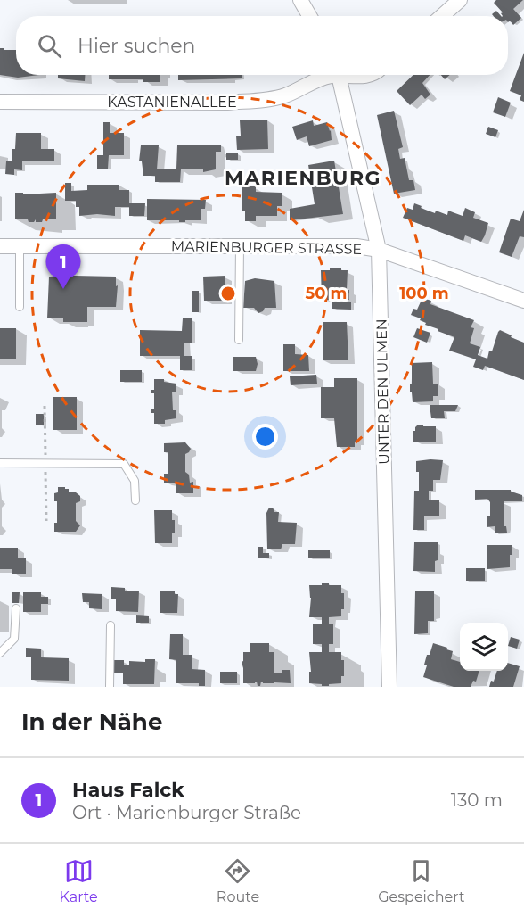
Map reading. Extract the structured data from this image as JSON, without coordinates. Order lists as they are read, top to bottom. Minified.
{"streets":{"street":["KASTANIENALLEE","MARIENBURGER STRASSE","UNTER DEN ULMEN"]},"crossings":[["MARIENBURGER STRASSE","UNTER DEN ULMEN"]],"districts":["MARIENBURG"],"page":{"search":"Hier suchen","pins":"1","heading":"In der Nähe","list":[{"mark":"1","name":"Haus Falck","note":"Ort · Marienburger Straße","value":"130 m"}],"nav":["Karte","Route","Gespeichert"]},"rings":["50 m","100 m"]}
